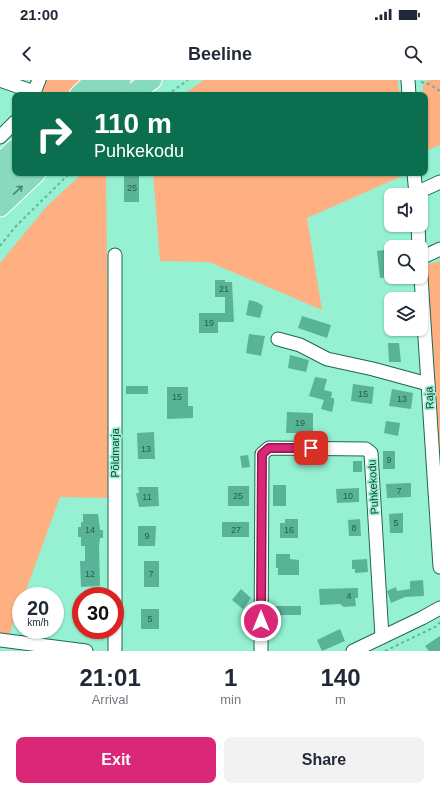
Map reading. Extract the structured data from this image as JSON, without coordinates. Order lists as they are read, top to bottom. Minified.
{"streets":{"street":["Raja","Põldmarja","Puhkekodu"]},"house_numbers":["25","21","19","15","15","13","19","13","9","7","25","10","11","5","8","14","27","16","9","12","7","4","5"],"page":{"status":"21:00","header":"Beeline","turn":["110 m","Puhkekodu"],"speed":"20 km/h","limit":"30","eta":["21:01","Arrival","1","min","140","m"],"buttons":["Exit","Share"]}}
